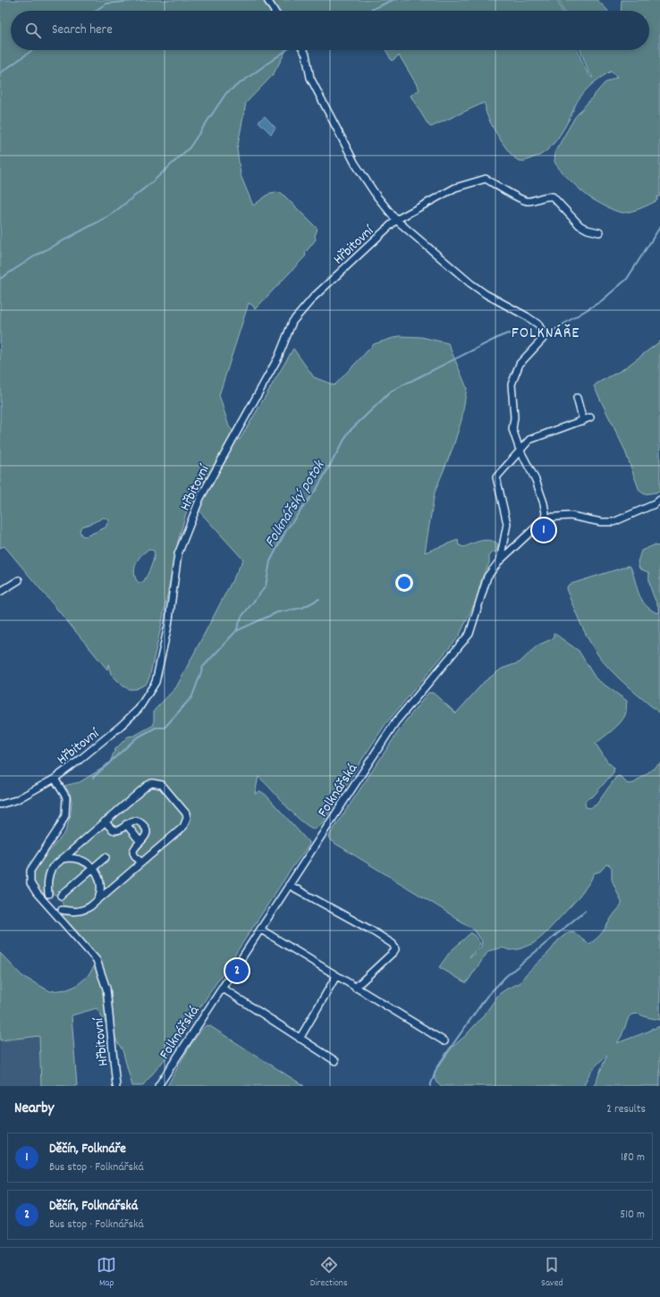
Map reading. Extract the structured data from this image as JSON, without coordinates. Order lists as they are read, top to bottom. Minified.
{"streets":{"street":["Hřbitovní","Folknářská"]},"districts":["FOLKNÁŘE"],"water":["Folknářský potok"],"page":{"search":"Search here","pins":["1","2"],"heading":["Nearby","2 results"],"list":[{"mark":"1","name":"Děčín, Folknáře","note":"Bus stop · Folknářská","value":"180 m"},{"mark":"2","name":"Děčín, Folknářská","note":"Bus stop · Folknářská","value":"510 m"}],"nav":["Map","Directions","Saved"]}}
